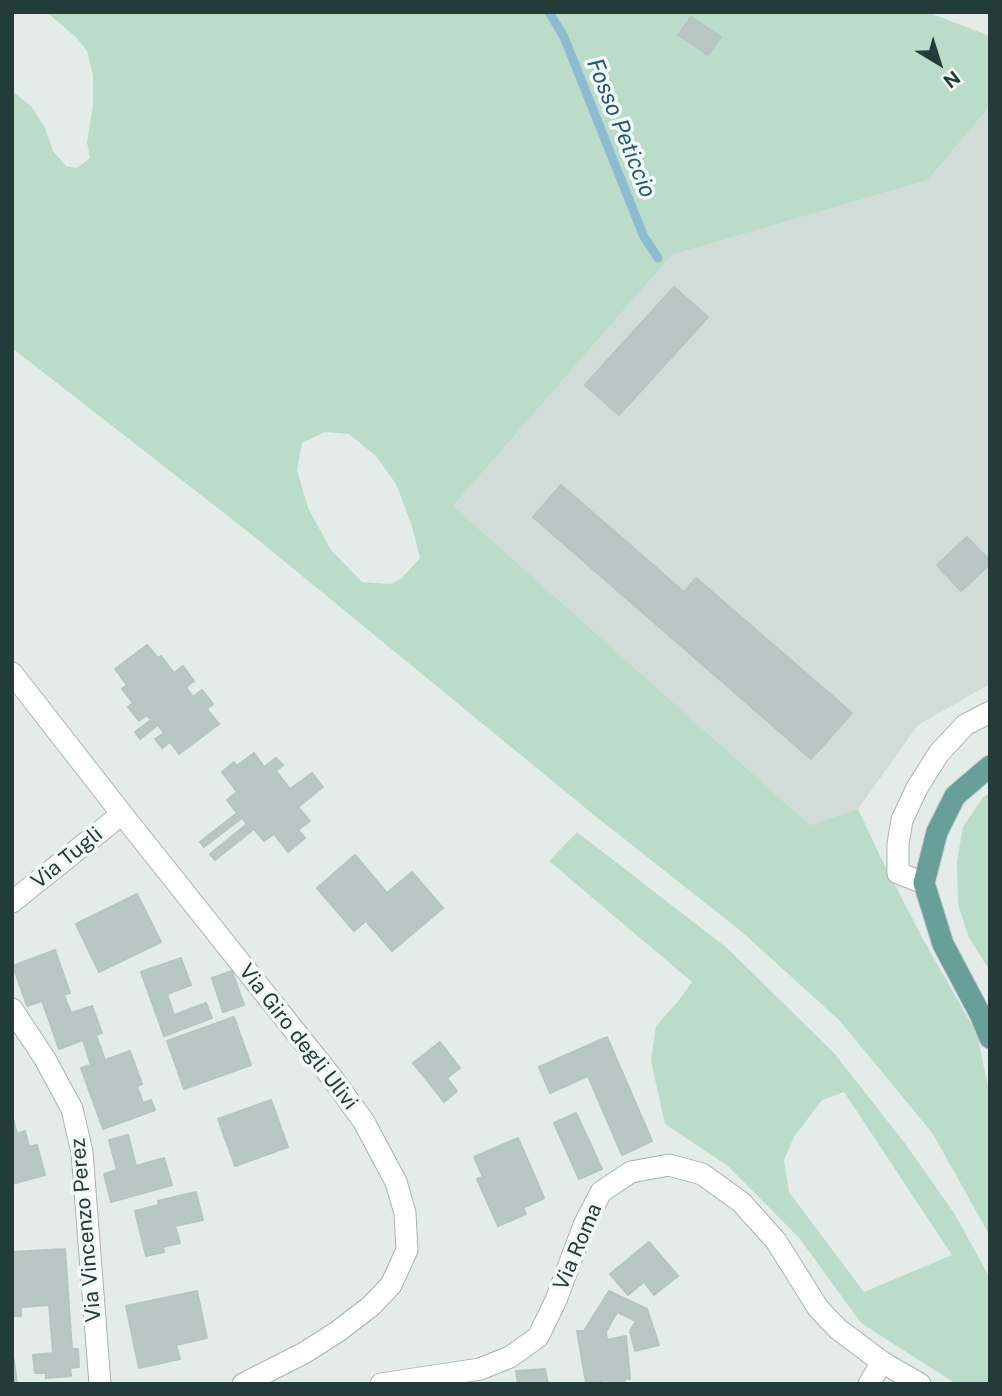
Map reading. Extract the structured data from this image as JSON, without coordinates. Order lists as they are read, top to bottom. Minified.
{"streets":{"street":["Via Tugli","Via Giro degli Ulivi","Via Vincenzo Perez","Via Roma"]},"crossings":[["Via Tugli","Via Giro degli Ulivi"]],"water":["Fosso Peticcio"],"north":"bottom right"}
